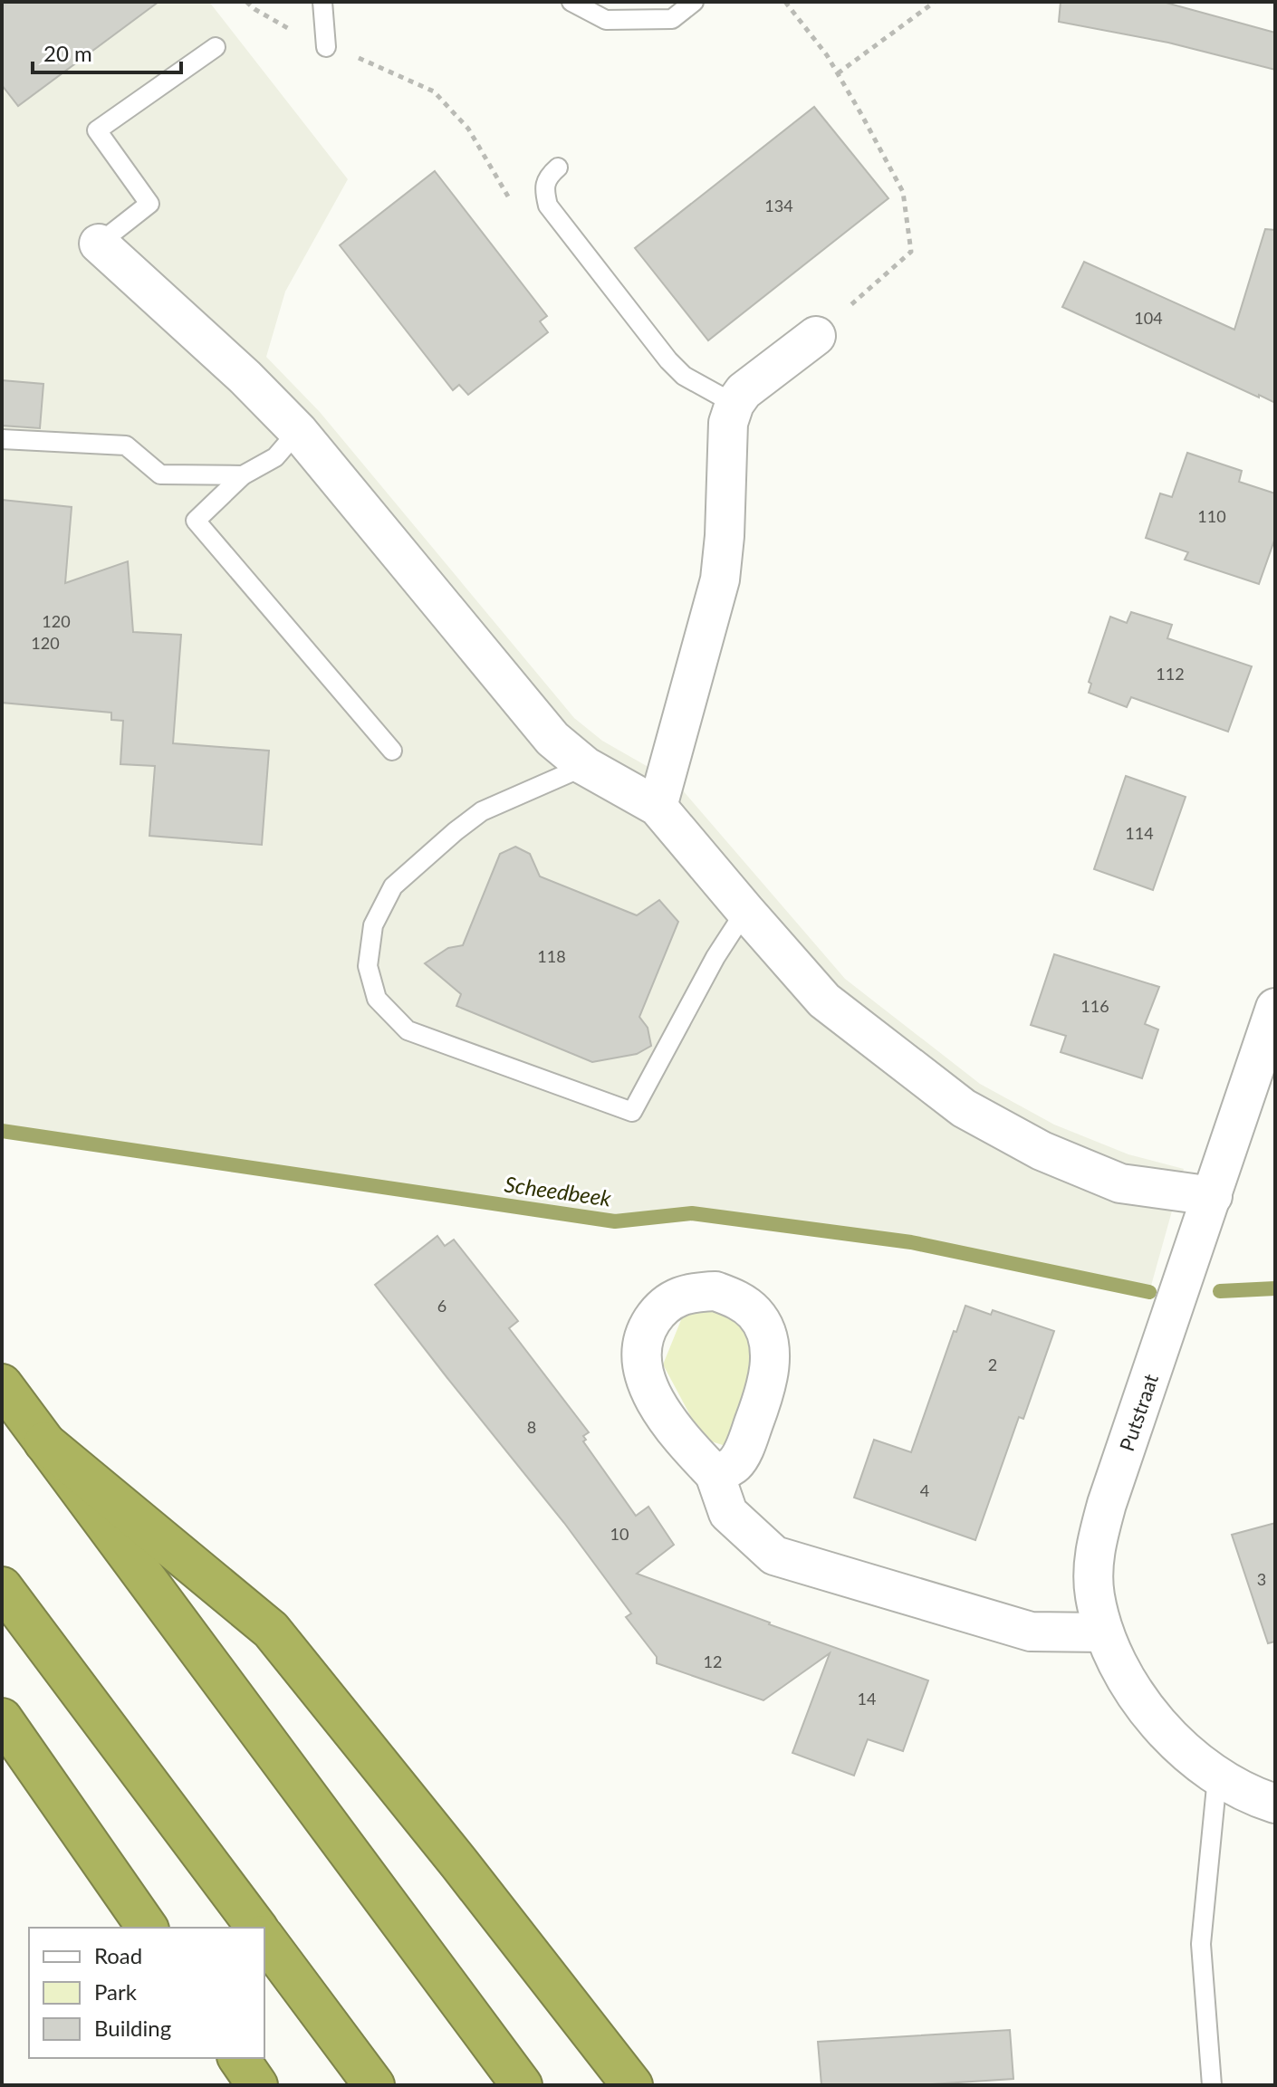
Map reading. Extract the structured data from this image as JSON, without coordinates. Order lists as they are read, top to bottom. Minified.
{"streets":{"street":["Putstraat"]},"water":["Scheedbeek"],"house_numbers":["134","104","110","120","120","112","114","118","116","6","2","8","4","10","3","12","14"],"legend":["Road","Park","Building"],"scale_bar":"20 m"}
